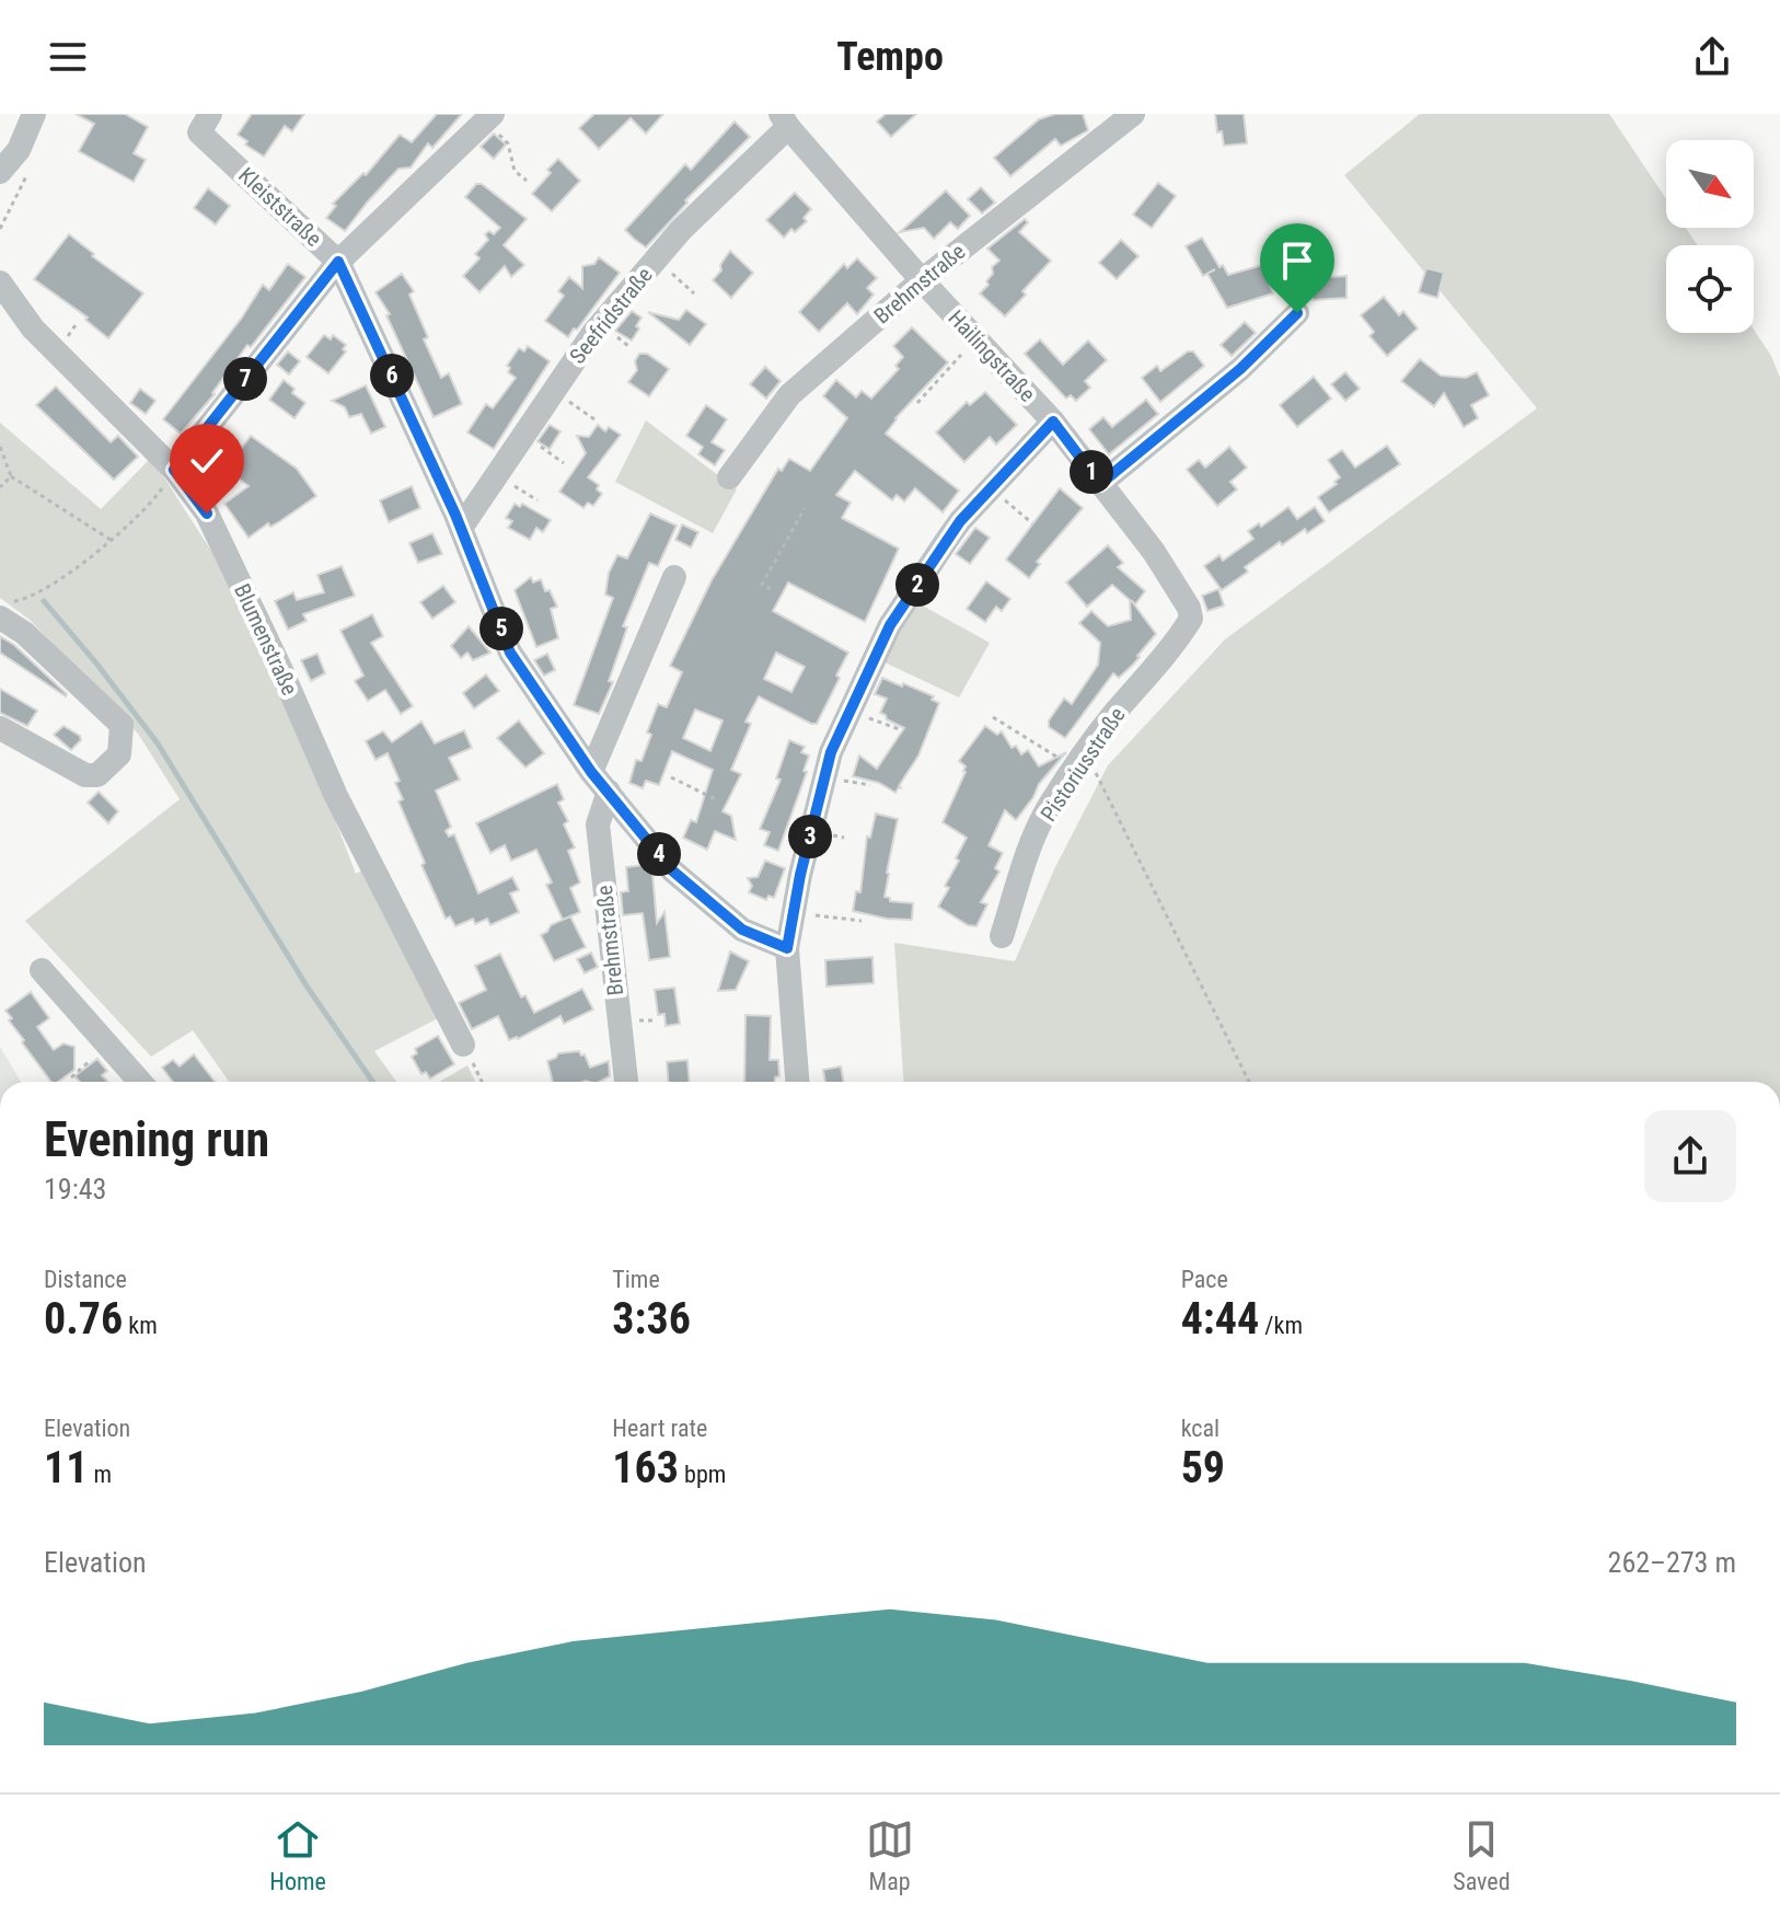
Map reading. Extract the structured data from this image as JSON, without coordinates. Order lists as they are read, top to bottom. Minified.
{"streets":{"street":["Kleiststraße","Brehmstraße","Seefridstraße","Hailingstraße","Blumenstraße","Pistoriusstraße"]},"crossings":[["Kleiststraße","Brehmstraße"],["Kleiststraße","Seefridstraße"],["Brehmstraße","Hailingstraße"],["Seefridstraße","Hailingstraße"],["Hailingstraße","Pistoriusstraße"]],"north":"bottom right","page":{"header":"Tempo","pins":["6","7","1","2","5","3","4"],"heading":["Evening run","19:43"],"stats":[["Distance","0.76 km"],["Time","3:36"],["Pace","4:44 /km"],["Elevation","11 m"],["Heart rate","163 bpm"],["kcal","59"]],"chart":["Elevation","262–273 m"],"tabs":["Home","Map","Saved"]}}
